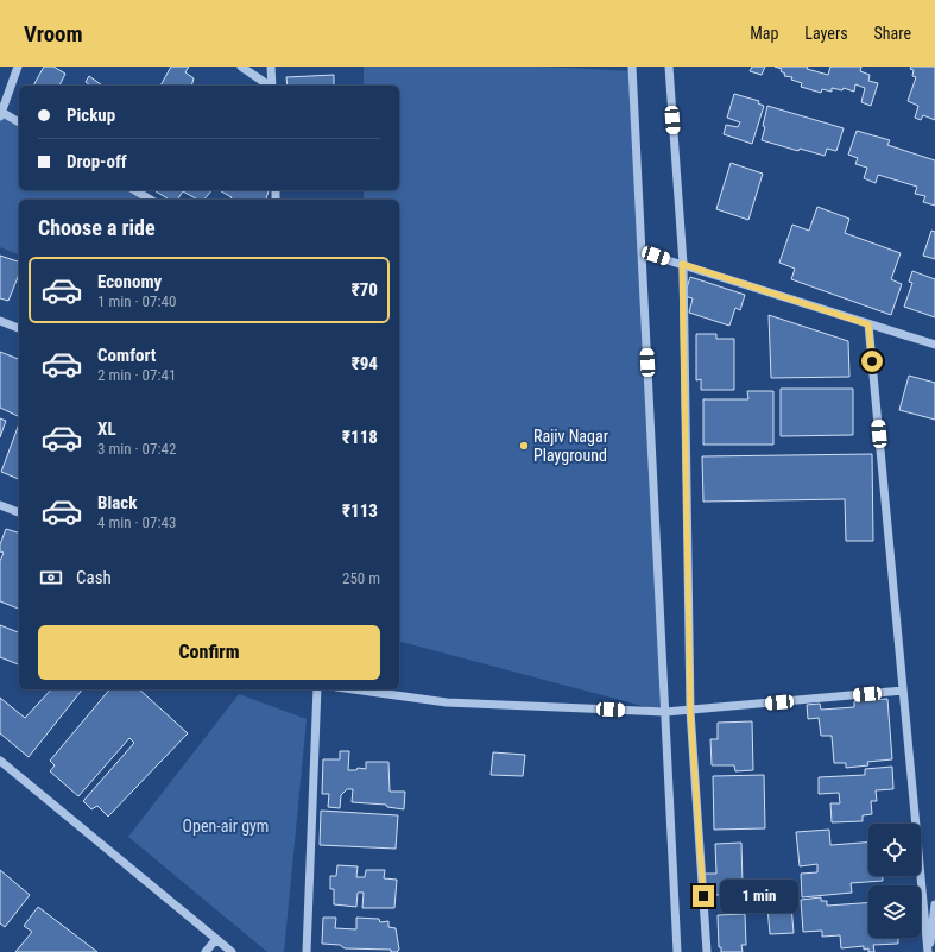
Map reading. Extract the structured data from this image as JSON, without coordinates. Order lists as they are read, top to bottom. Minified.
{"parks":["Open-air gym"],"places":["Rajiv Nagar Playground"],"page":{"header":"Vroom","nav":["Map","Layers","Share"],"banner":["Pickup","Drop-off"],"heading":"Choose a ride","list":[{"name":"Economy","note":"1 min · 07:40","value":"₹70"},{"name":"Comfort","note":"2 min · 07:41","value":"₹94"},{"name":"XL","note":"3 min · 07:42","value":"₹118"},{"name":"Black","note":"4 min · 07:43","value":"₹113"}],"pay":["Cash","250 m"],"buttons":"Confirm","bubble":"1 min"}}
